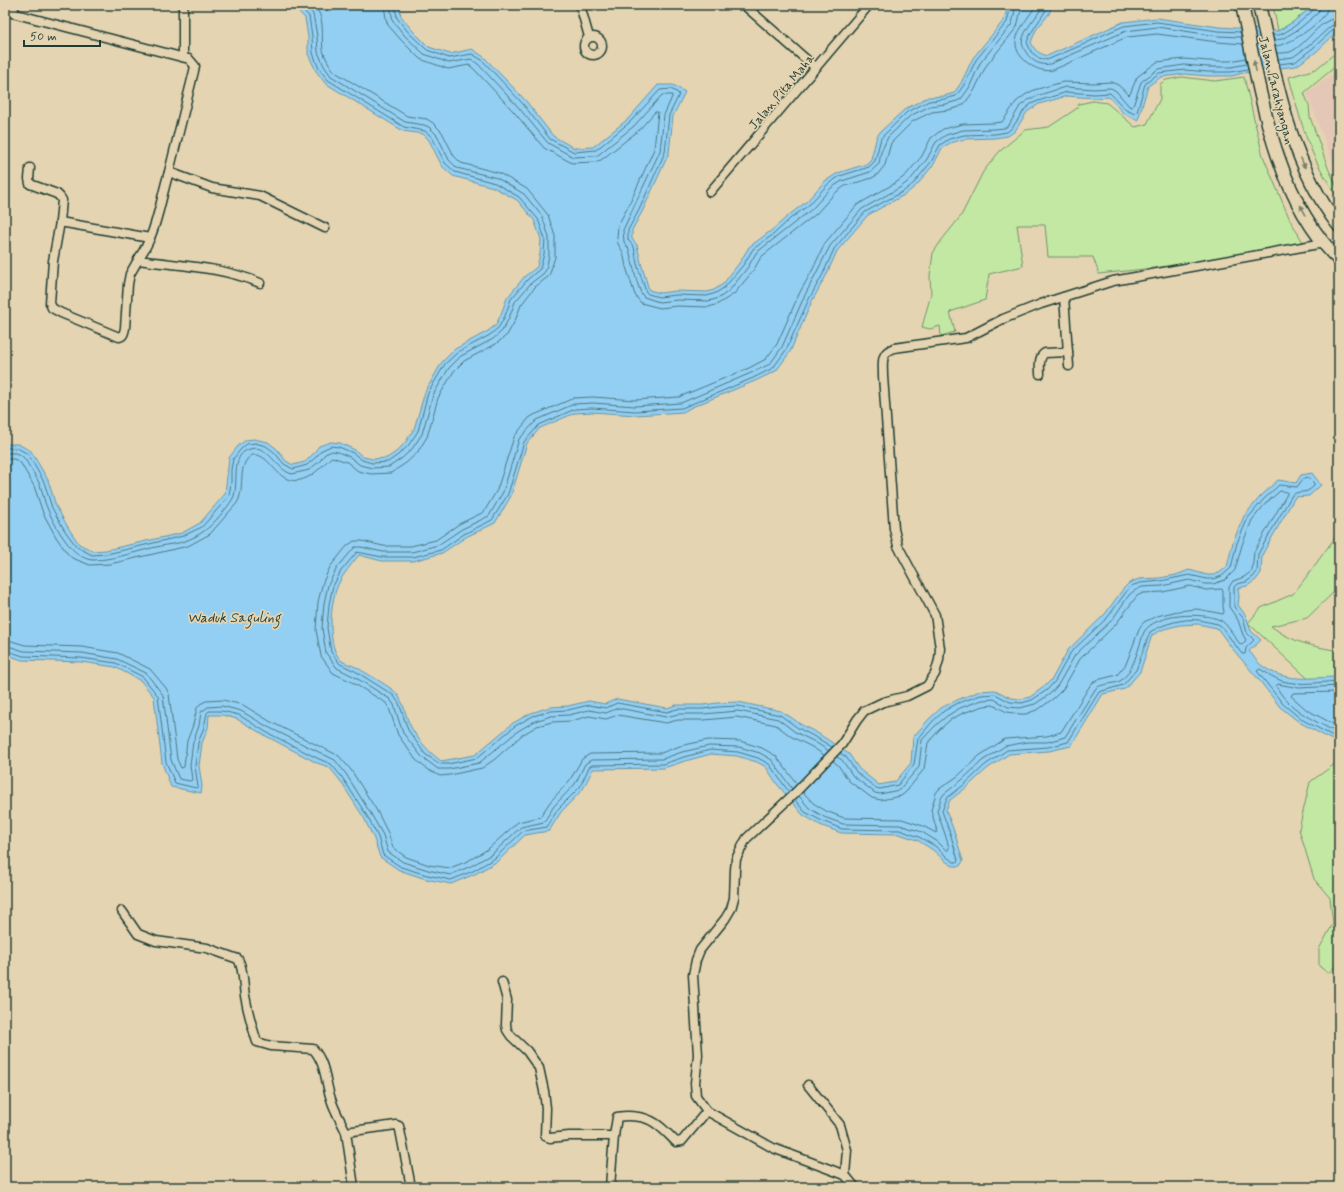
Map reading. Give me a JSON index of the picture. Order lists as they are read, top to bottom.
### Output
{
  "streets": {
    "main road": ["Jalan Parahyangan"],
    "street": ["Jalan Pita Maha"]
  },
  "water": ["Waduk Saguling"],
  "scale_bar": "50 m"
}
